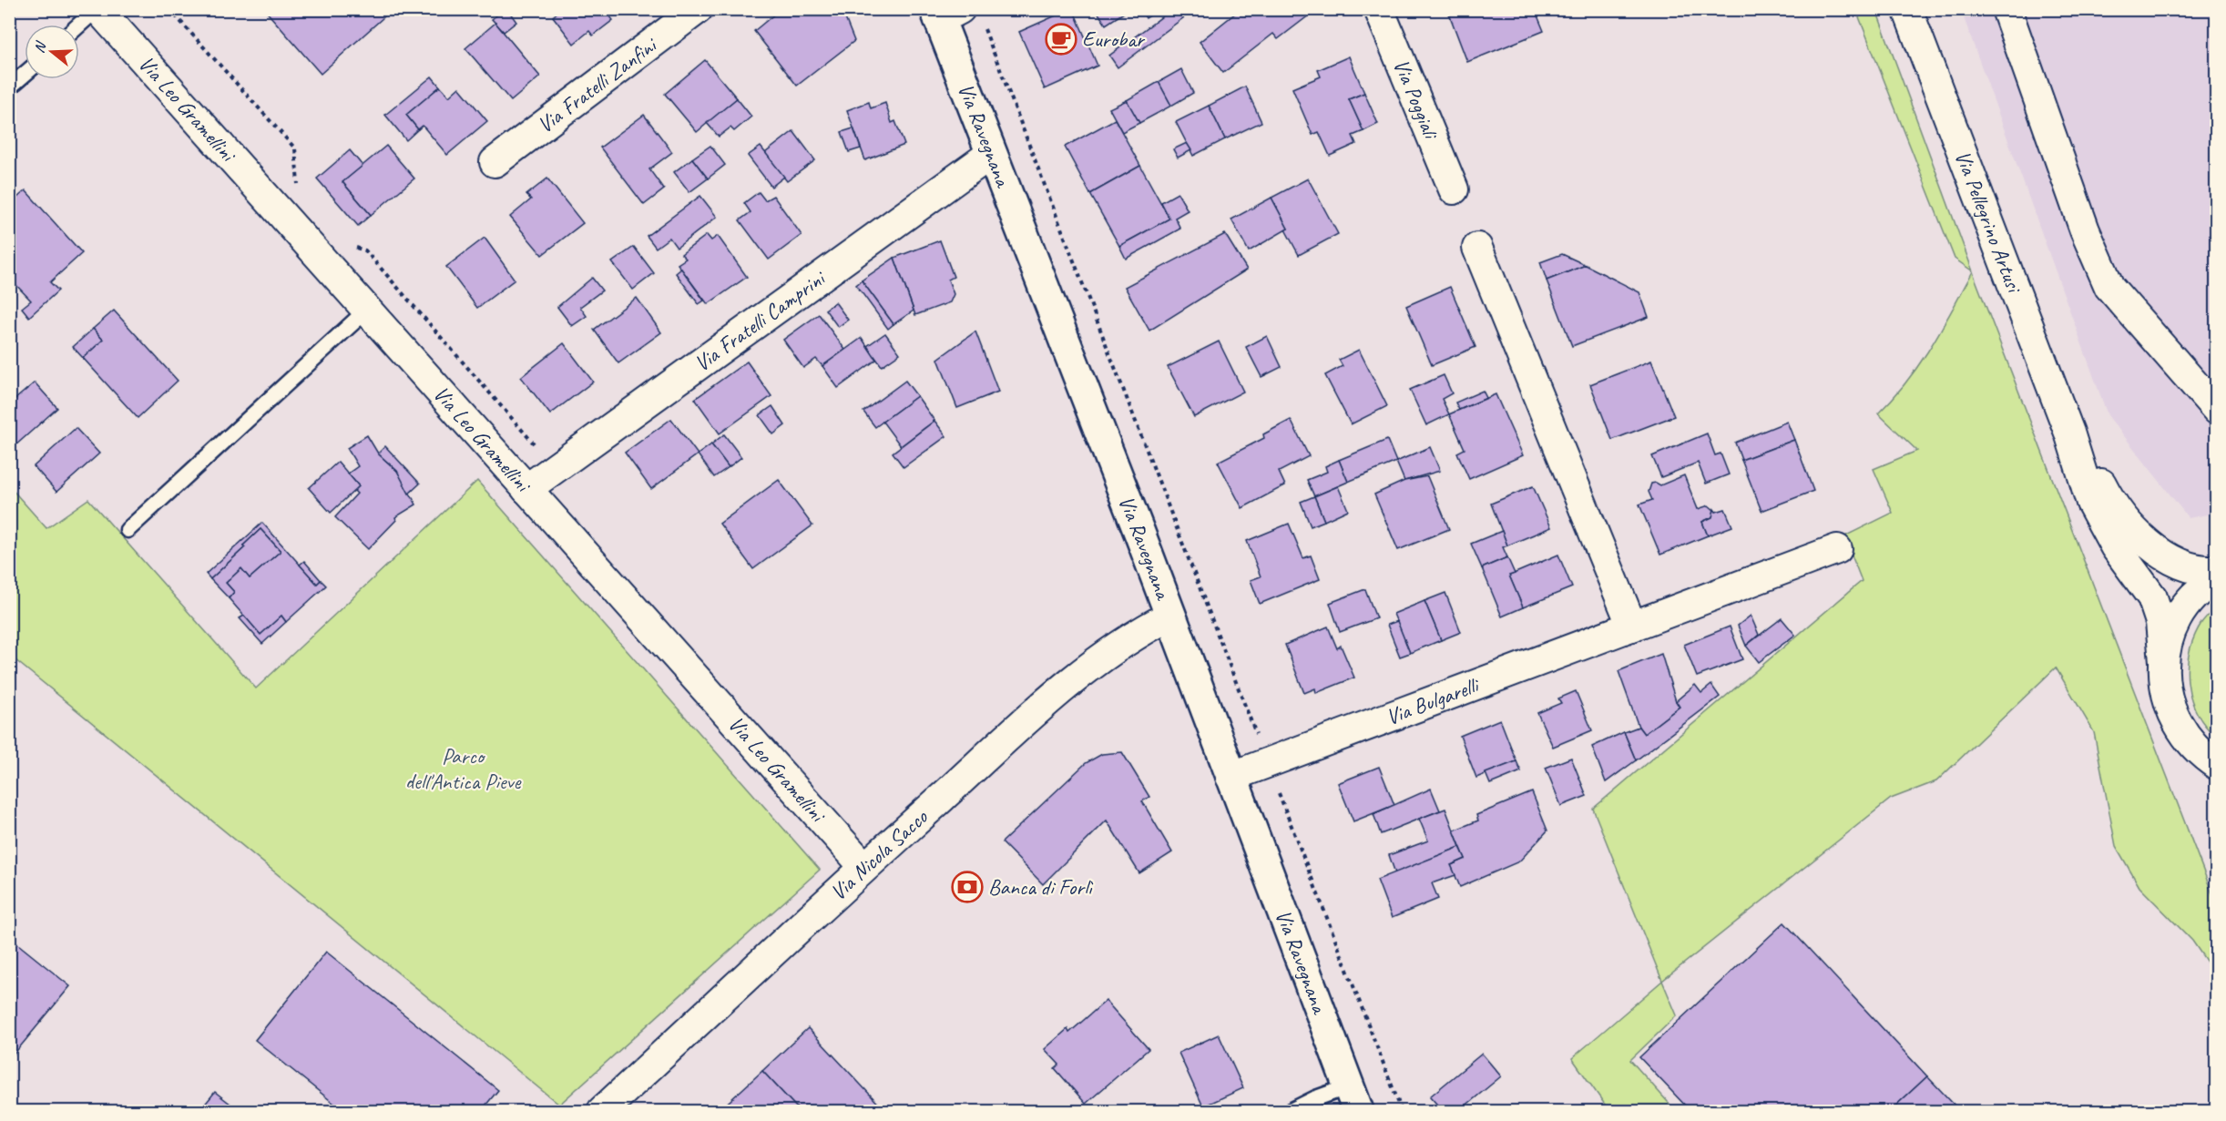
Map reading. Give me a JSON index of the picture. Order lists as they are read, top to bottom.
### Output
{
  "streets": {
    "main road": ["Via Ravegnana"],
    "street": [
      "Via Fratelli Zanfini",
      "Via Poggiali",
      "Via Leo Gramellini",
      "Via Pellegrino Artusi",
      "Via Fratelli Camprini",
      "Via Bulgarelli",
      "Via Nicola Sacco"
    ]
  },
  "crossings": [
    ["Via Leo Gramellini", "Via Fratelli Camprini"],
    ["Via Leo Gramellini", "Via Nicola Sacco"],
    ["Via Ravegnana", "Via Fratelli Camprini"],
    ["Via Ravegnana", "Via Bulgarelli"],
    ["Via Ravegnana", "Via Nicola Sacco"]
  ],
  "parks": ["Parco dell'Antica Pieve"],
  "places": {
    "cafe": ["Eurobar"],
    "bank": ["Banca di Forlì"]
  },
  "north": "left"
}
